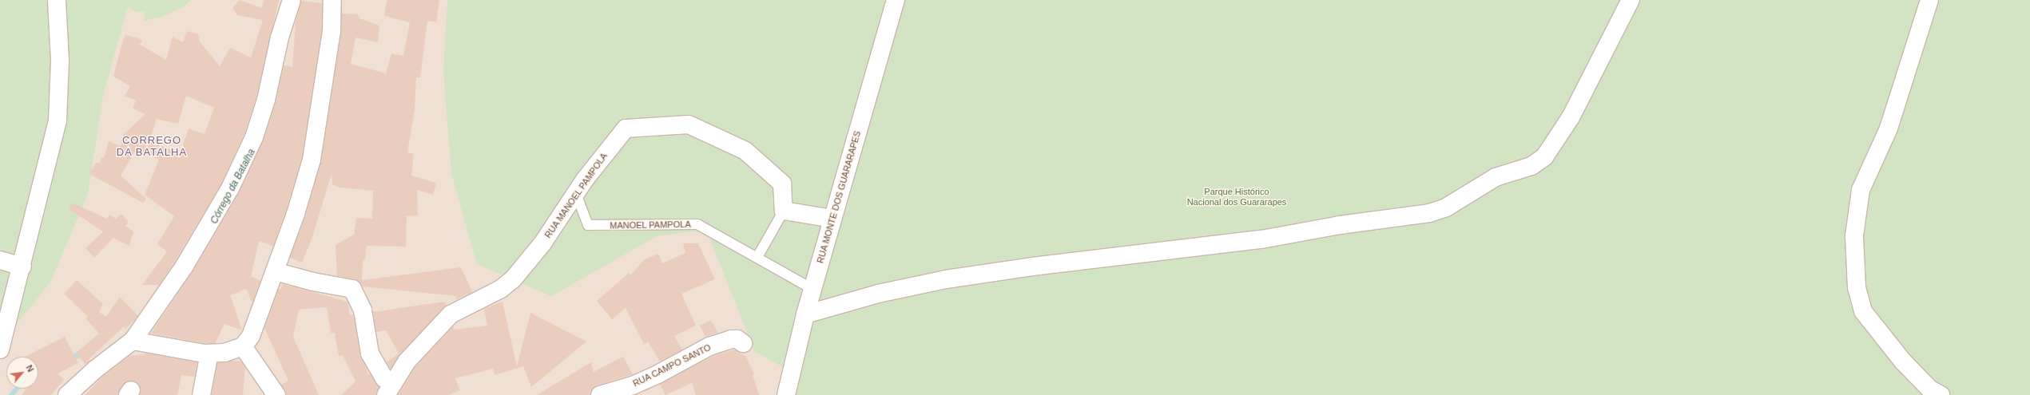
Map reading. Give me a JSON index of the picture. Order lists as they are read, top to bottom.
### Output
{
  "streets": {
    "street": ["RUA MANOEL PAMPOLA", "RUA MONTE DOS GUARARAPES", "RUA CAMPO SANTO"],
    "lane": ["MANOEL PAMPOLA"]
  },
  "crossings": [
    ["RUA MANOEL PAMPOLA", "MANOEL PAMPOLA"],
    ["RUA MONTE DOS GUARARAPES", "MANOEL PAMPOLA"]
  ],
  "districts": ["CORREGO DA BATALHA"],
  "water": ["Córrego da Batalha"],
  "parks": ["Parque Histórico Nacional dos Guararapes"],
  "north": "top right"
}
